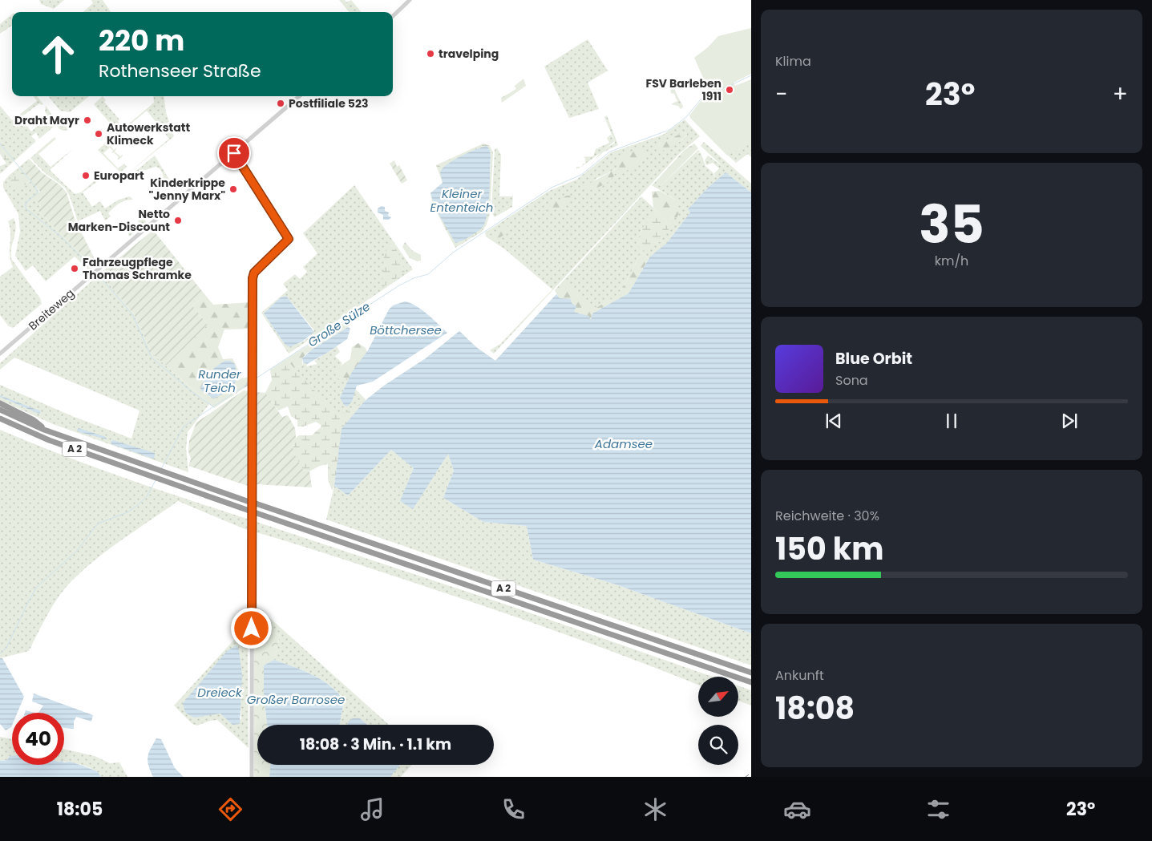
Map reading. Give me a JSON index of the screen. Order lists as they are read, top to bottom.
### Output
{
  "streets": {
    "highway": ["A 2"],
    "street": ["Breiteweg"]
  },
  "water": [
    "Kleiner Ententeich",
    "Große Sülze",
    "Böttchersee",
    "Runder Teich",
    "Adamsee",
    "Dreieck",
    "Großer Barrosee"
  ],
  "places": [
    "travelping",
    "FSV Barleben 1911",
    "Postfiliale 523",
    "Draht Mayr",
    "Autowerkstatt Klimeck",
    "Europart",
    "Kinderkrippe \"Jenny Marx\"",
    "Netto Marken-Discount",
    "Fahrzeugpflege Thomas Schramke"
  ],
  "north": "top right",
  "page": {
    "tile": [
      "Klima",
      ["35", "km/h"],
      ["Reichweite · 30%", "150 km"],
      ["Ankunft", "18:08"]
    ],
    "turn": ["220 m", "Rothenseer Straße"],
    "heat": ["−", "23°", "+"],
    "song": ["Blue Orbit", "Sona"],
    "limit": "40",
    "trip": "18:08 · 3 Min. · 1.1 km",
    "tabs": ["18:05", "23°"]
  }
}
